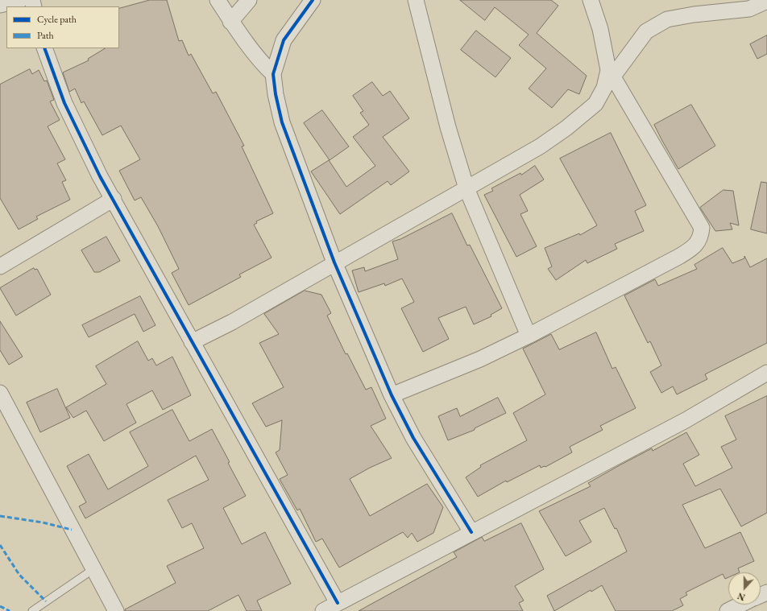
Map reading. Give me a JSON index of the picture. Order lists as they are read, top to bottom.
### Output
{
  "legend": ["Cycle path", "Path"],
  "north": "bottom"
}
